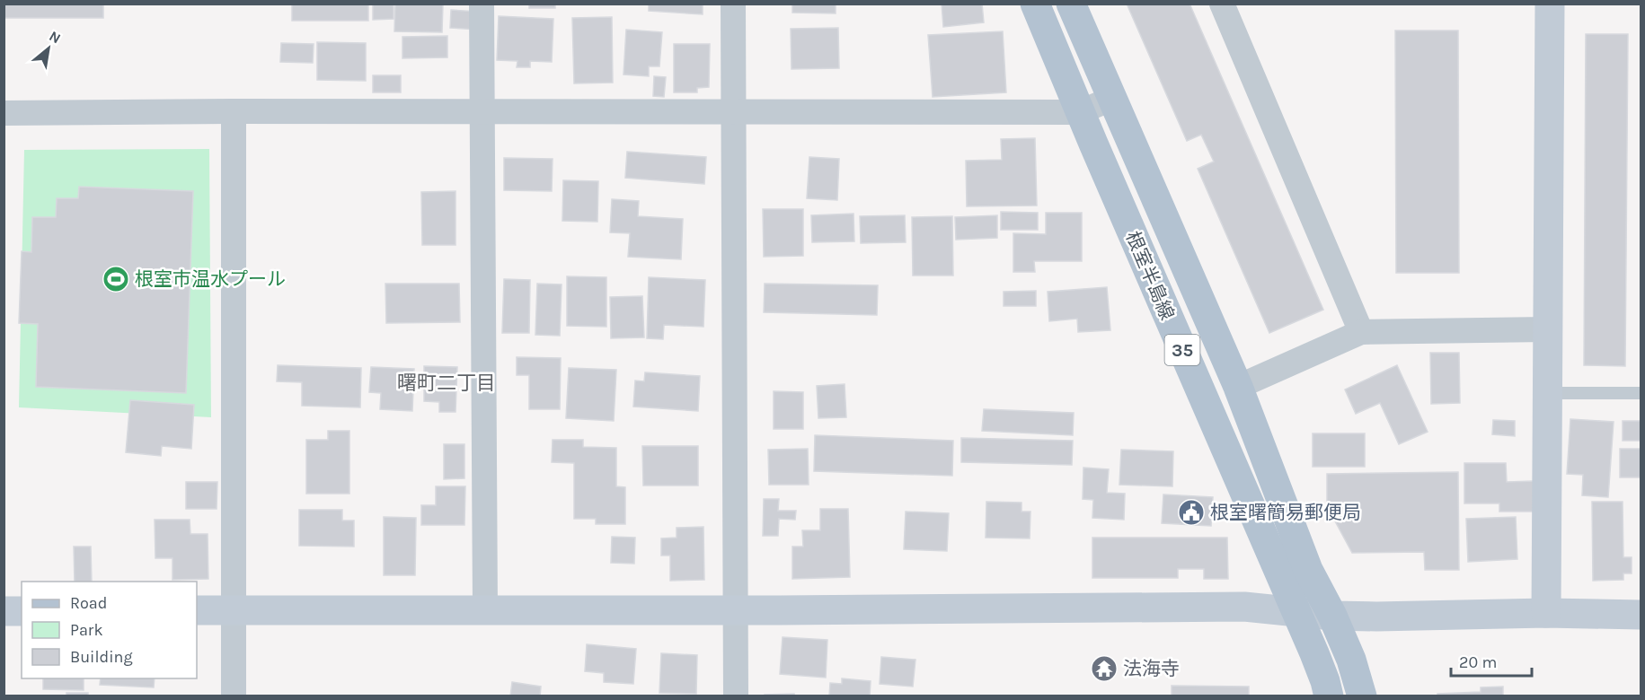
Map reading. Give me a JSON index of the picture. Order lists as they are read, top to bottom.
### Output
{
  "streets": {
    "main road": ["根室半島線", "35"]
  },
  "districts": ["曙町二丁目"],
  "places": {
    "sports": ["根室市温水プール"],
    "public building": ["根室曙簡易郵便局"],
    "temple": ["法海寺"]
  },
  "legend": ["Road", "Park", "Building"],
  "scale_bar": "20 m",
  "north": "top right"
}
